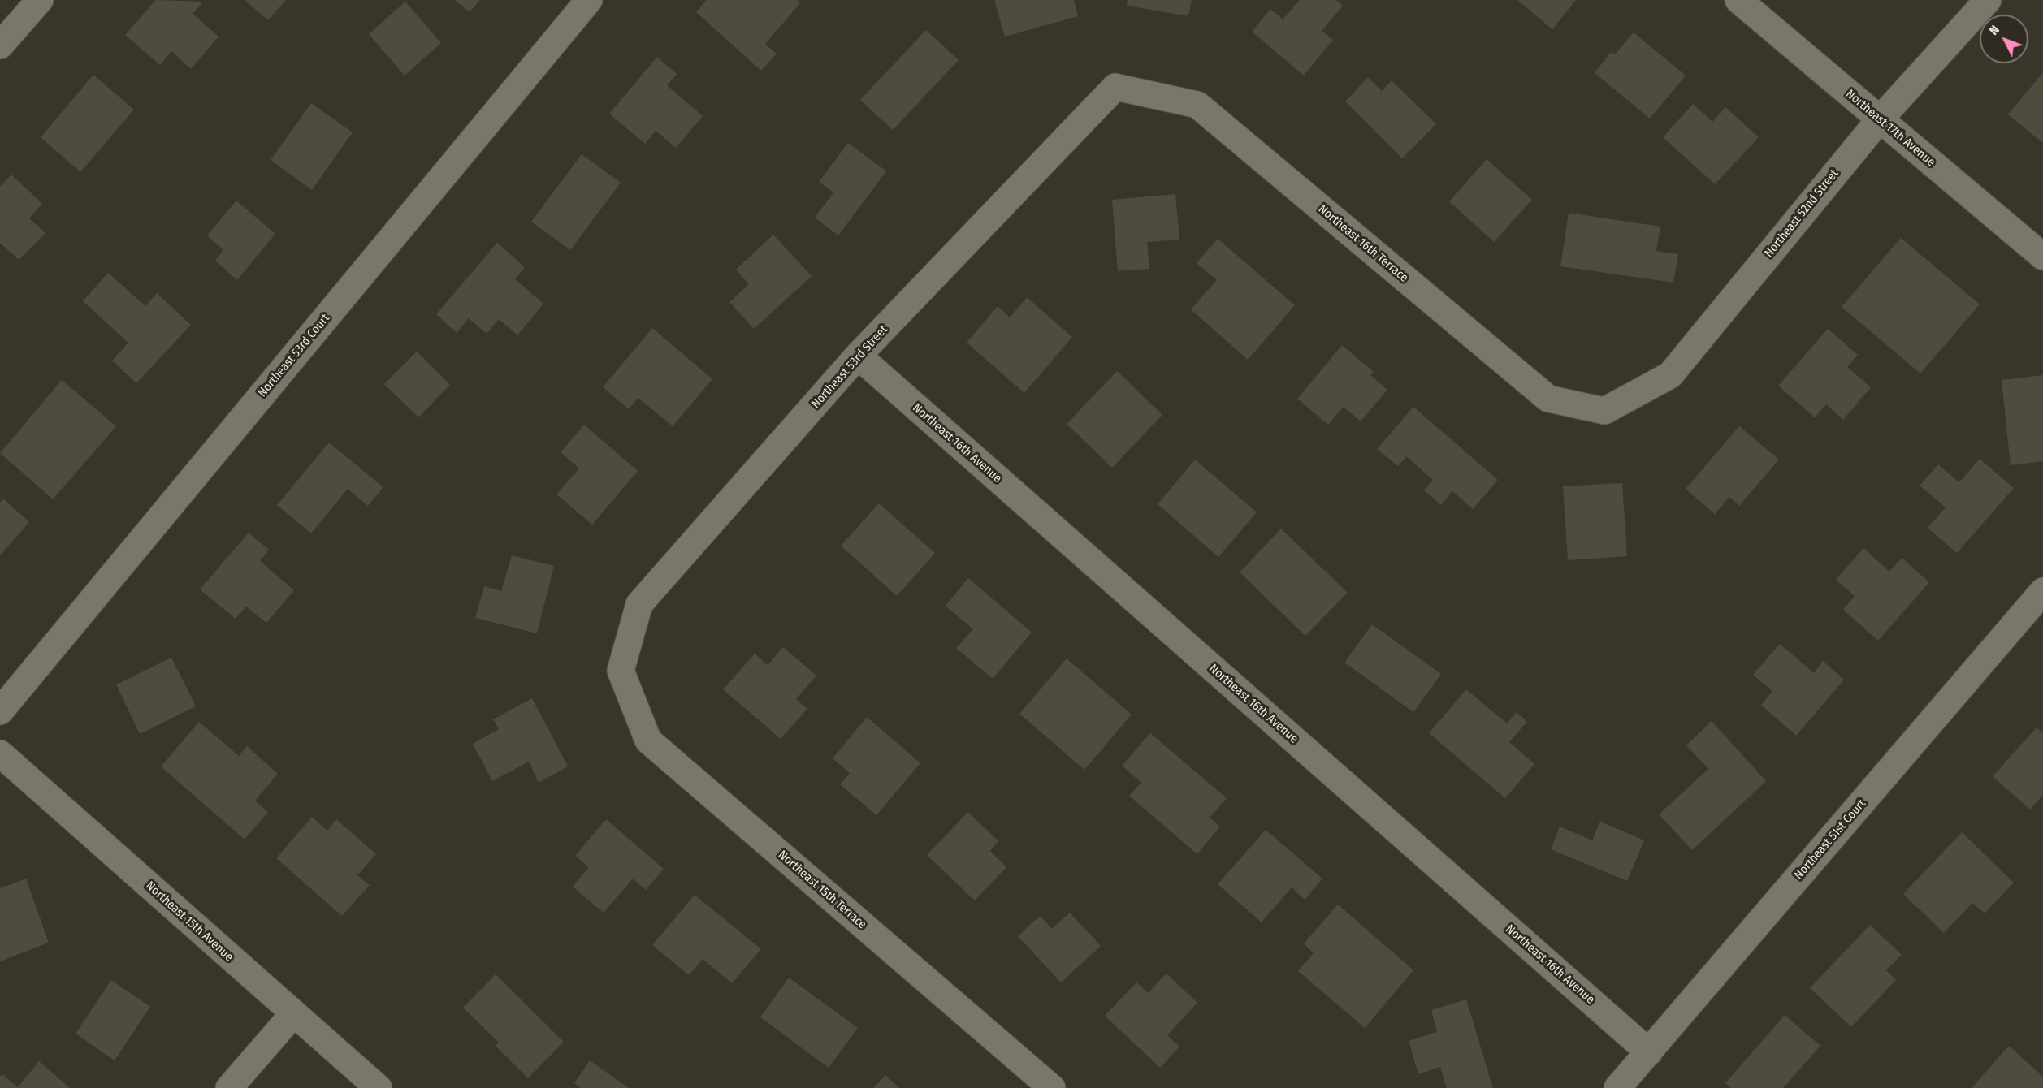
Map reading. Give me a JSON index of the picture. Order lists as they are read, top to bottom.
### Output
{
  "streets": {
    "street": [
      "Northeast 17th Avenue",
      "Northeast 52nd Street",
      "Northeast 16th Terrace",
      "Northeast 53rd Court",
      "Northeast 53rd Street",
      "Northeast 16th Avenue",
      "Northeast 51st Court",
      "Northeast 15th Terrace",
      "Northeast 15th Avenue"
    ]
  },
  "crossings": [
    ["Northeast 17th Avenue", "Northeast 52nd Street"],
    ["Northeast 52nd Street", "Northeast 16th Terrace"],
    ["Northeast 16th Terrace", "Northeast 53rd Street"],
    ["Northeast 53rd Street", "Northeast 16th Avenue"],
    ["Northeast 53rd Street", "Northeast 15th Terrace"],
    ["Northeast 16th Avenue", "Northeast 51st Court"]
  ],
  "north": "top left"
}
